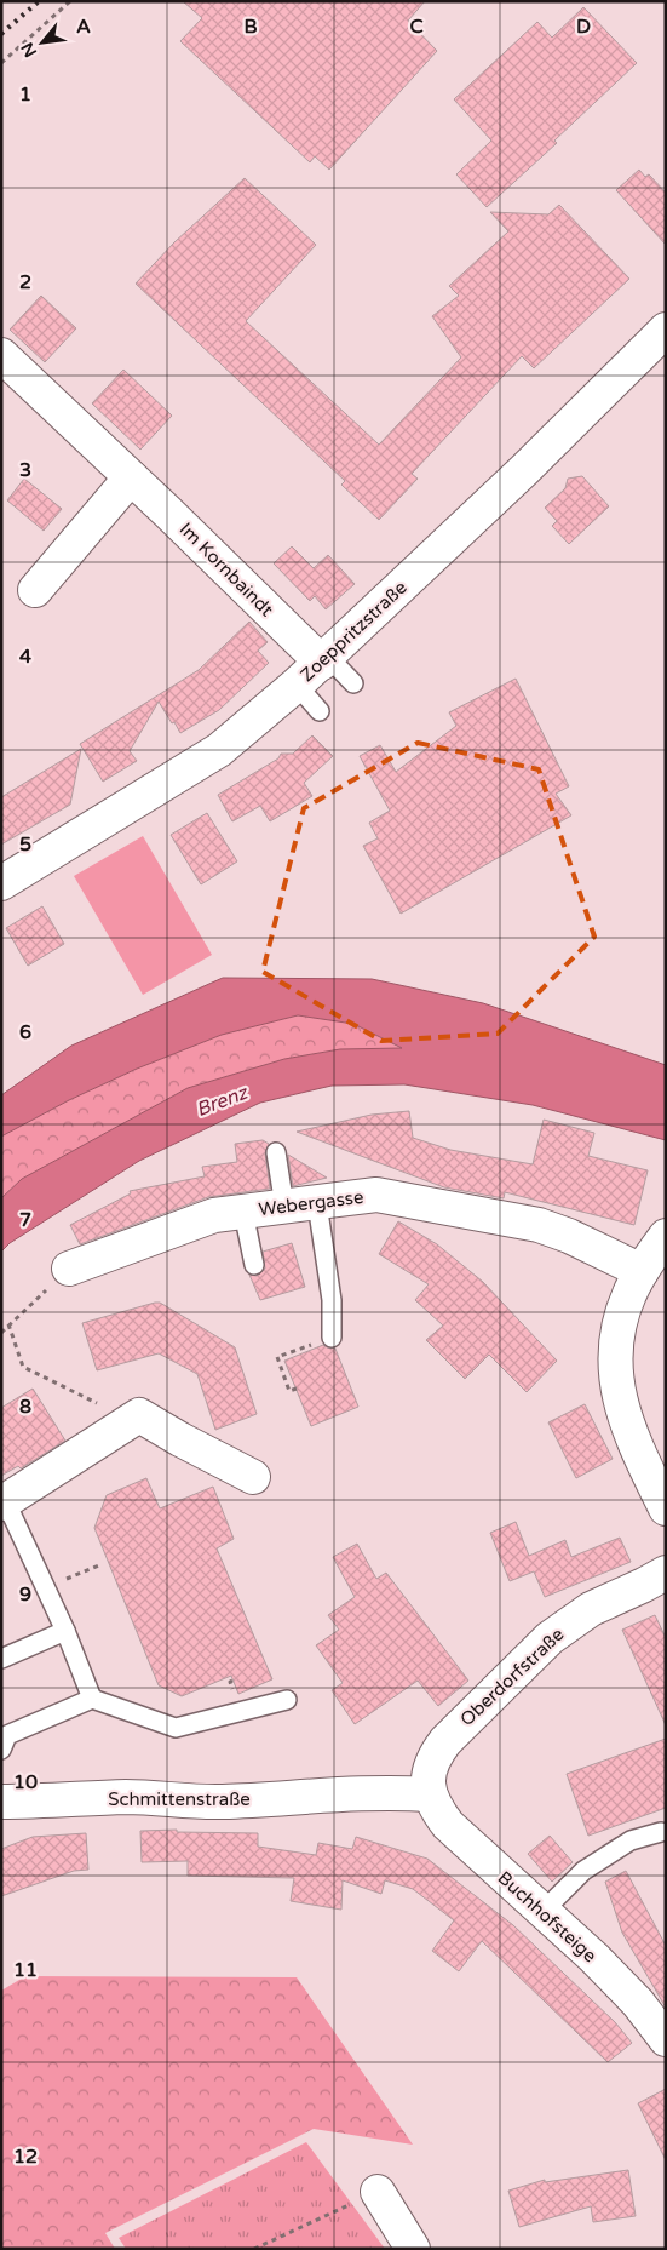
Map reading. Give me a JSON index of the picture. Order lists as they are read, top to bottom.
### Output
{
  "streets": {
    "street": [
      "Im Kornbaindt",
      "Zoeppritzstraße",
      "Webergasse",
      "Oberdorfstraße",
      "Schmittenstraße",
      "Buchhofsteige"
    ]
  },
  "crossings": [
    ["Im Kornbaindt", "Zoeppritzstraße"],
    ["Oberdorfstraße", "Schmittenstraße"],
    ["Oberdorfstraße", "Buchhofsteige"],
    ["Schmittenstraße", "Buchhofsteige"]
  ],
  "water": ["Brenz"],
  "north": "bottom left",
  "grid": {
    "columns": [
      "A",
      "B",
      "C",
      "D"
    ],
    "rows": [
      "1",
      "2",
      "3",
      "4",
      "5",
      "6",
      "7",
      "8",
      "9",
      "10",
      "11",
      "12"
    ]
  }
}
